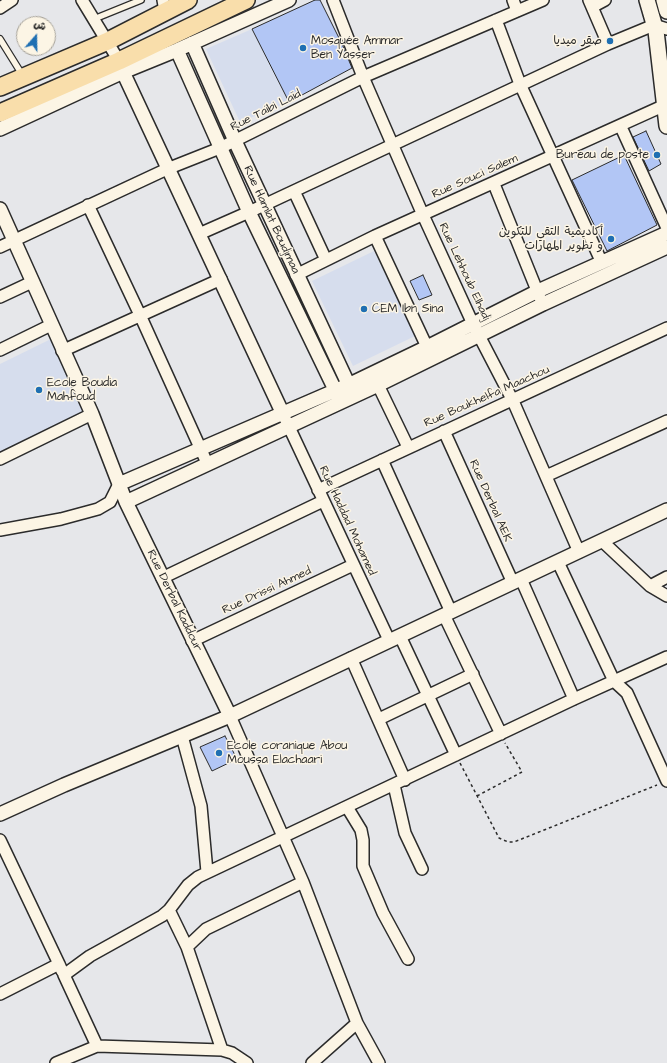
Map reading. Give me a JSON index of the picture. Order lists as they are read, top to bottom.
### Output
{
  "streets": {
    "street": [
      "Rue Taïbi Laïd",
      "Rue Souci Salem",
      "Rue Hamlat Boudjmaa",
      "Rue Lehhoub Elhadj",
      "Rue Boukhelfa Maachou",
      "Rue Derbal AEK",
      "Rue Haddad Mohamed",
      "Rue Drissi Ahmed",
      "Rue Derbal Kaddour"
    ]
  },
  "crossings": [
    ["Rue Taïbi Laïd", "Rue Hamlat Boudjmaa"],
    ["Rue Taïbi Laïd", "Rue Lehhoub Elhadj"],
    ["Rue Taïbi Laïd", "Rue Derbal Kaddour"],
    ["Rue Souci Salem", "Rue Hamlat Boudjmaa"],
    ["Rue Souci Salem", "Rue Lehhoub Elhadj"],
    ["Rue Lehhoub Elhadj", "Rue Boukhelfa Maachou"],
    ["Rue Boukhelfa Maachou", "Rue Derbal AEK"],
    ["Rue Boukhelfa Maachou", "Rue Haddad Mohamed"],
    ["Rue Haddad Mohamed", "Rue Drissi Ahmed"],
    ["Rue Drissi Ahmed", "Rue Derbal Kaddour"]
  ],
  "places": [
    "صقر ميديا",
    "Mosquée Ammar Ben Yasser",
    "Bureau de poste",
    "أكاديمية التقي للتكوين و تطوير المهارات",
    "CEM Ibn Sina",
    "Ecole Boudia Mahfoud",
    "Ecole coranique Abou Moussa Elachaari"
  ],
  "north": "top"
}
